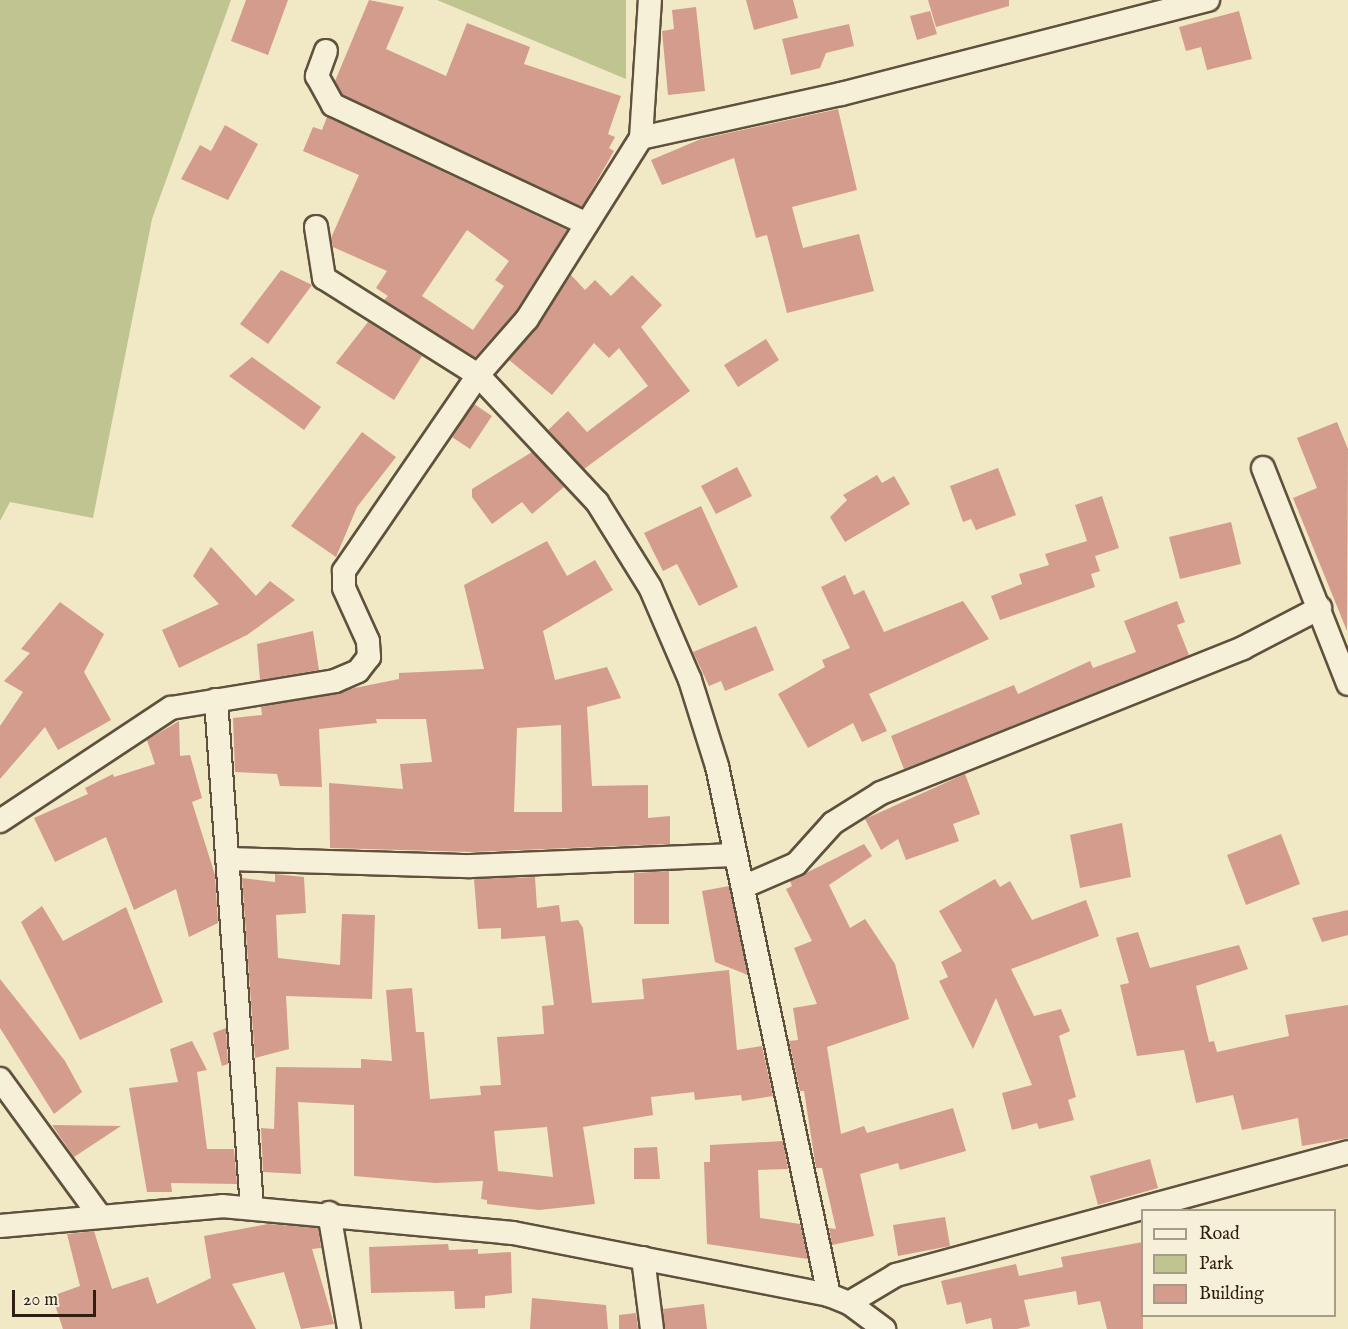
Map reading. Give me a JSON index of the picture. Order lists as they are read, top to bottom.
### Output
{
  "legend": ["Road", "Park", "Building"],
  "scale_bar": "20 m"
}
